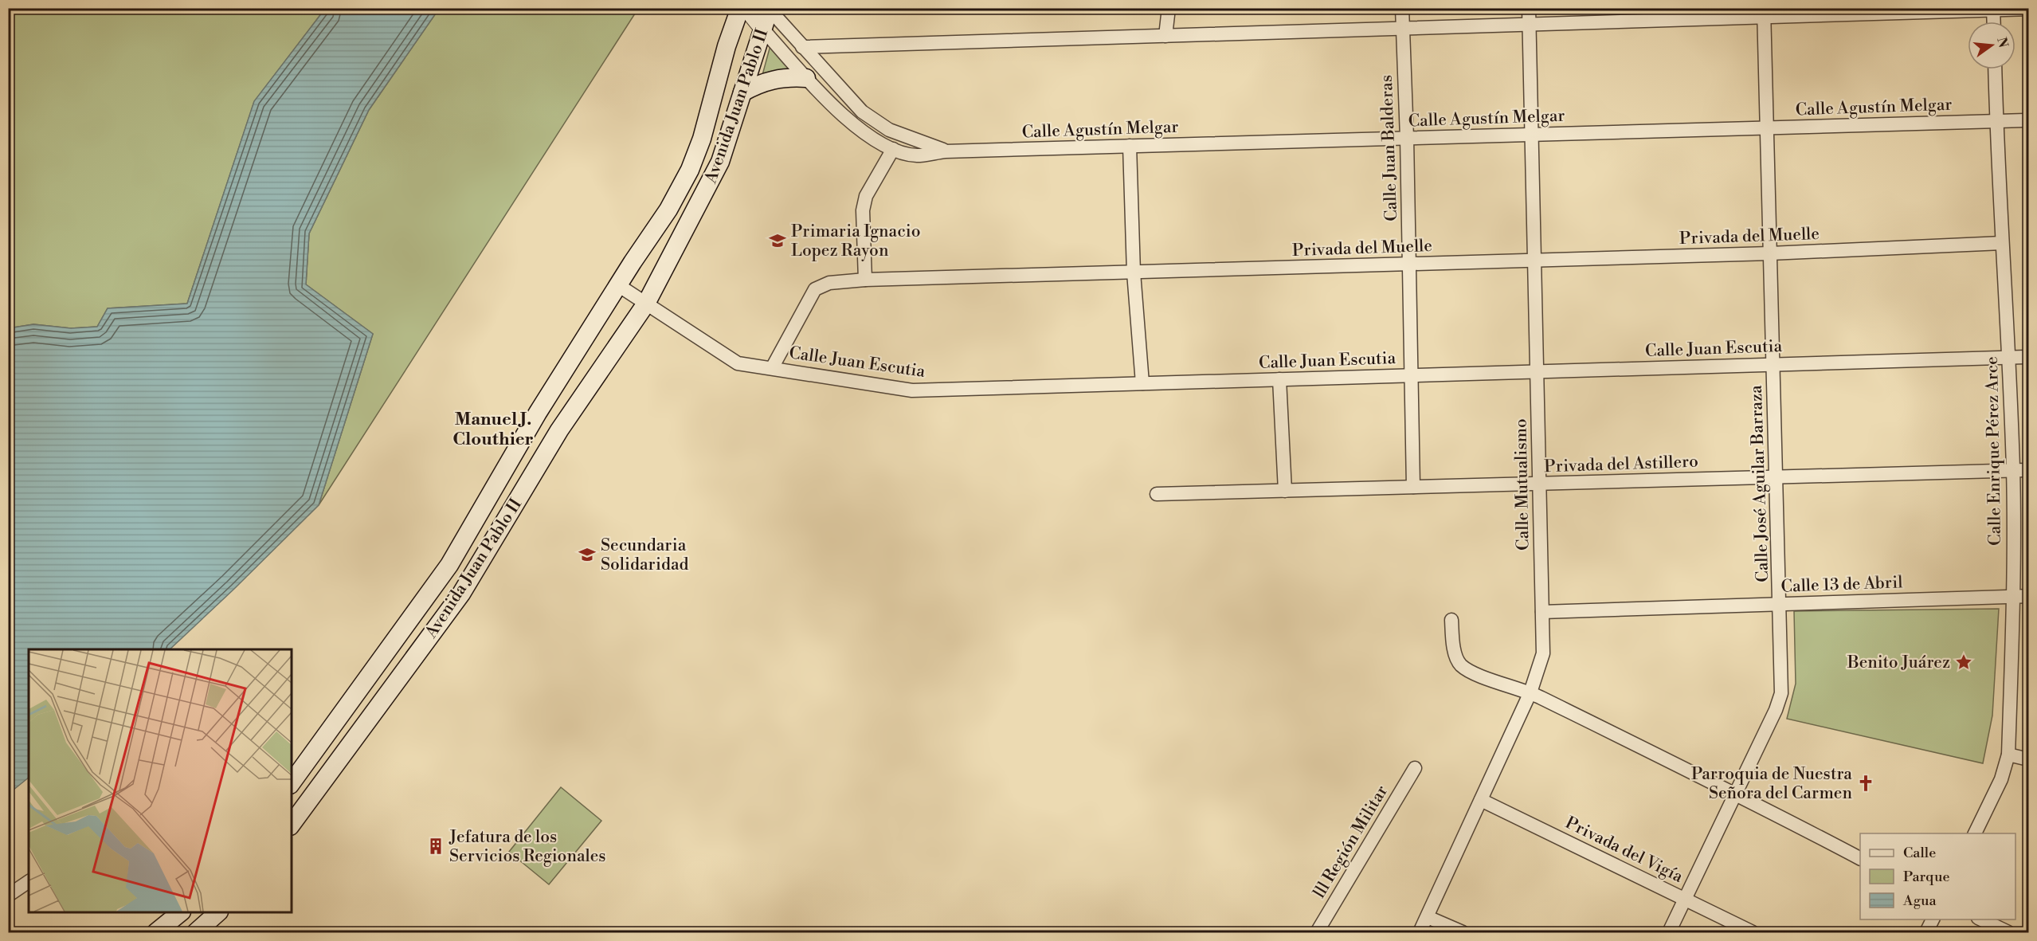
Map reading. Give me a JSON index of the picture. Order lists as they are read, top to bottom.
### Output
{
  "streets": {
    "main road": ["Avenida Juan Pablo II"],
    "street": [
      "Calle Agustín Melgar",
      "Calle Juan Balderas",
      "Privada del Muelle",
      "Calle Juan Escutia",
      "Calle Enrique Pérez Arce",
      "Privada del Astillero",
      "Calle José Aguilar Barraza",
      "Calle Mutualismo",
      "Calle 13 de Abril",
      "lll Región Militar",
      "Privada del Vigía"
    ]
  },
  "crossings": [
    ["Avenida Juan Pablo II", "Calle Agustín Melgar"],
    ["Avenida Juan Pablo II", "Calle Juan Escutia"],
    ["Calle Agustín Melgar", "Calle Juan Balderas"],
    ["Calle Agustín Melgar", "Calle Enrique Pérez Arce"],
    ["Calle Agustín Melgar", "Calle José Aguilar Barraza"],
    ["Calle Agustín Melgar", "Calle Mutualismo"],
    ["Calle Juan Balderas", "Privada del Muelle"],
    ["Calle Juan Balderas", "Calle Juan Escutia"],
    ["Calle Juan Balderas", "Privada del Astillero"],
    ["Privada del Muelle", "Calle Juan Escutia"],
    ["Privada del Muelle", "Calle Enrique Pérez Arce"],
    ["Privada del Muelle", "Calle José Aguilar Barraza"],
    ["Privada del Muelle", "Calle Mutualismo"],
    ["Calle Juan Escutia", "Calle Enrique Pérez Arce"],
    ["Calle Juan Escutia", "Calle José Aguilar Barraza"],
    ["Calle Juan Escutia", "Calle Mutualismo"],
    ["Calle Enrique Pérez Arce", "Privada del Astillero"],
    ["Calle Enrique Pérez Arce", "Calle 13 de Abril"],
    ["Privada del Astillero", "Calle José Aguilar Barraza"],
    ["Privada del Astillero", "Calle Mutualismo"],
    ["Calle José Aguilar Barraza", "Calle 13 de Abril"],
    ["Calle José Aguilar Barraza", "Privada del Vigía"],
    ["Calle Mutualismo", "Calle 13 de Abril"],
    ["Calle Mutualismo", "Privada del Vigía"]
  ],
  "districts": ["Manuel J. Clouthier"],
  "places": {
    "school or university": ["Primaria Ignacio Lopez Rayon", "Secundaria Solidaridad"],
    "place": ["Benito Juárez"],
    "church": ["Parroquia de Nuestra Señora del Carmen"],
    "building": ["Jefatura de los Servicios Regionales"]
  },
  "legend": ["Calle", "Parque", "Agua"],
  "north": "right"
}
